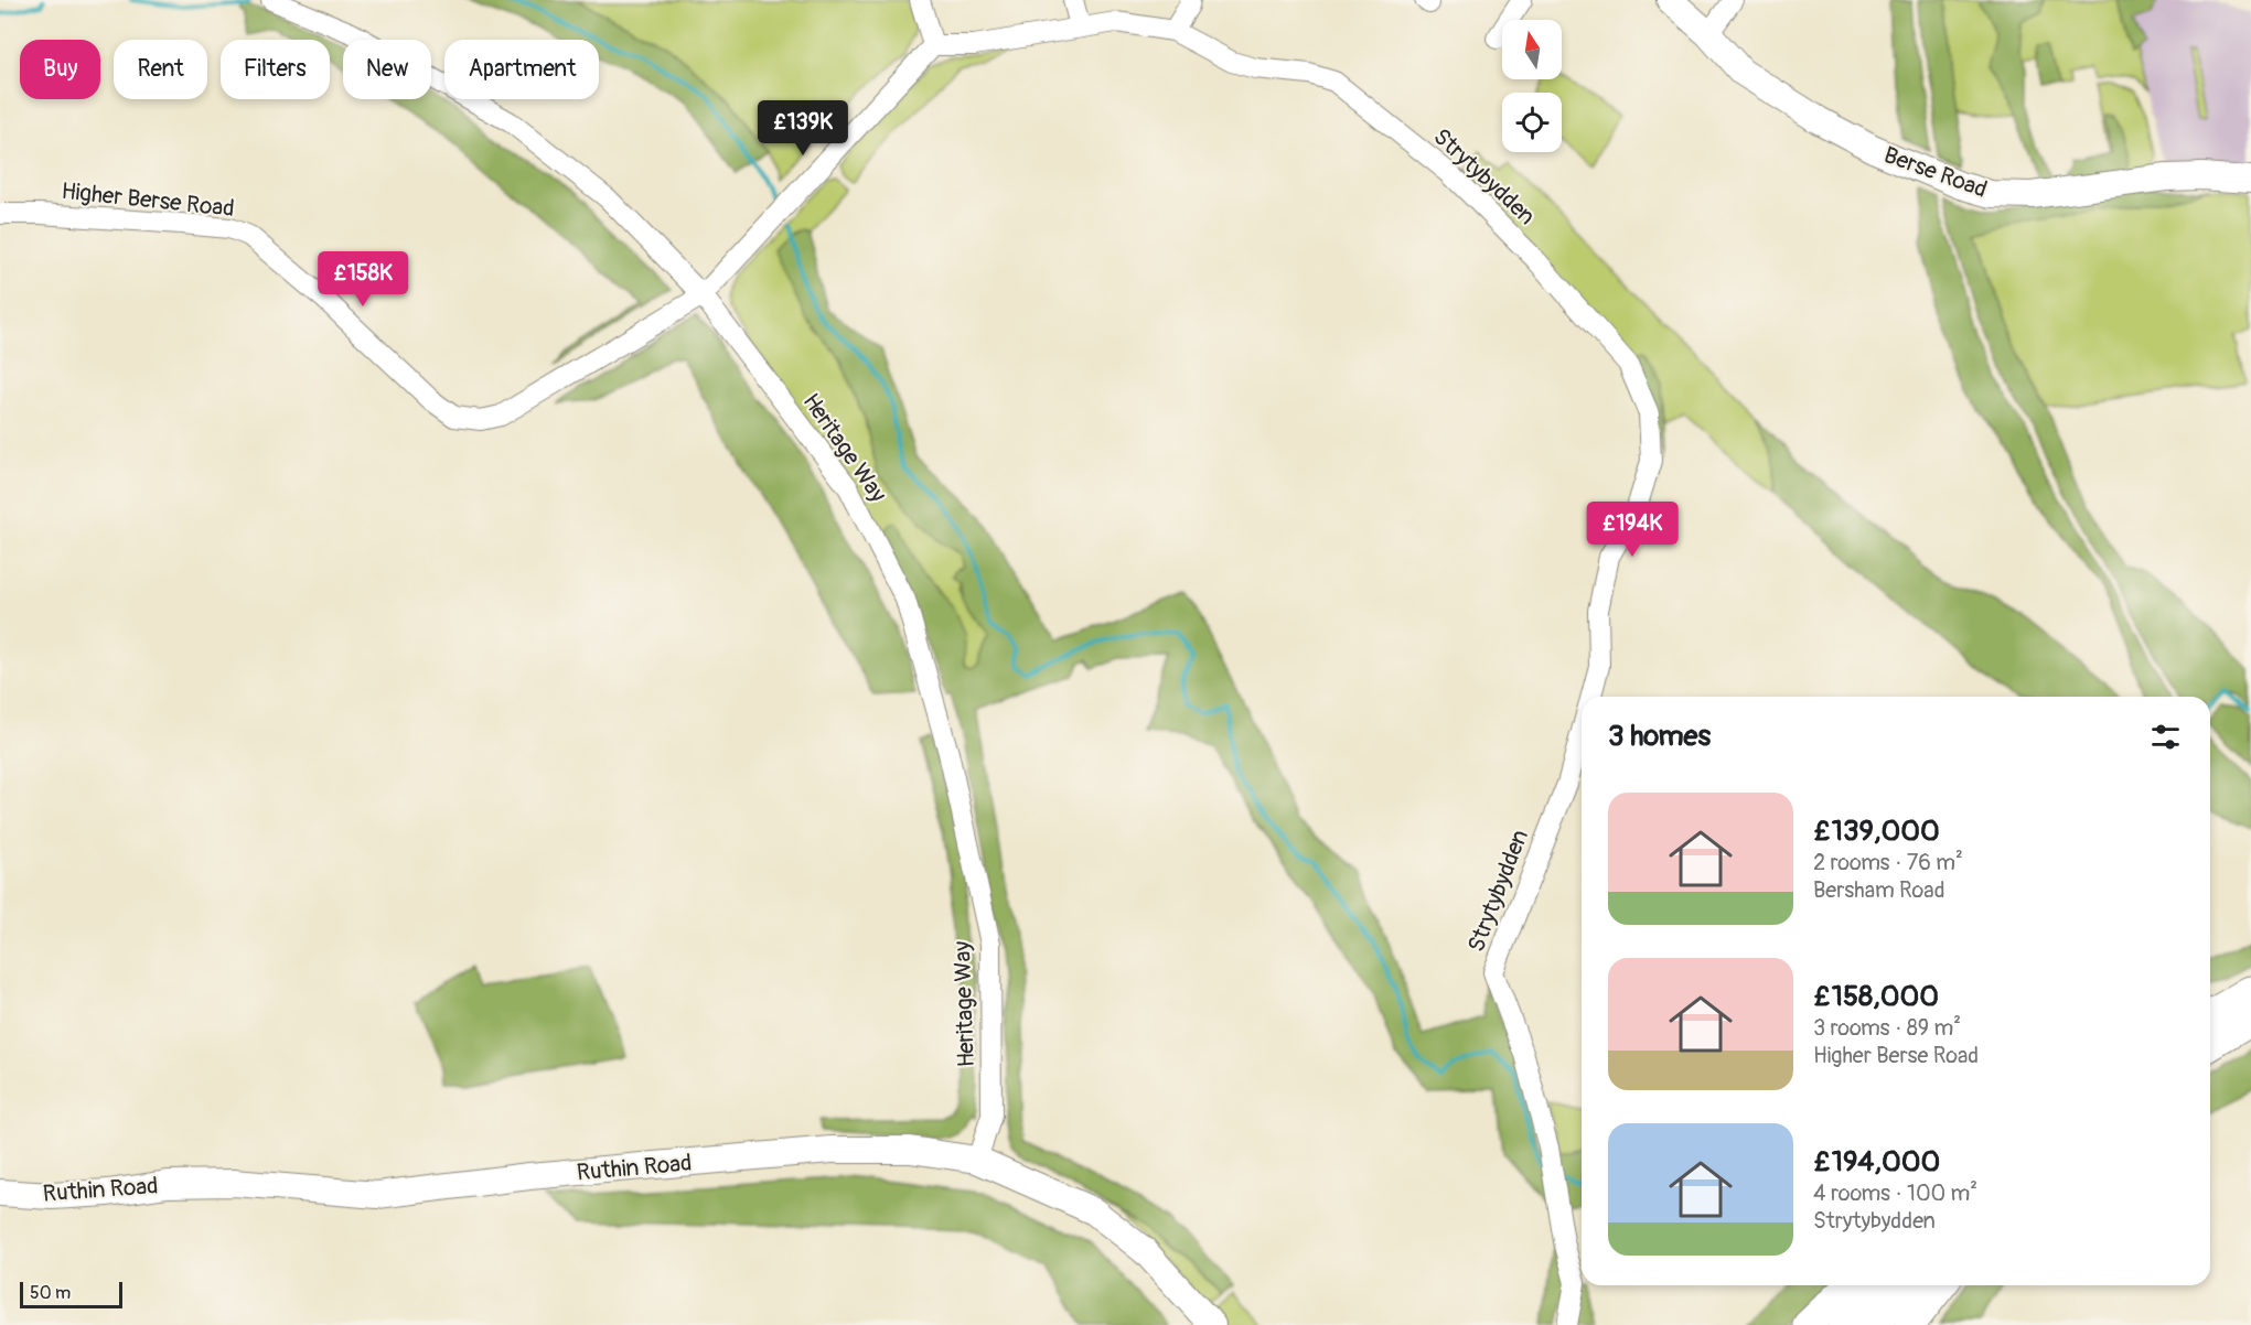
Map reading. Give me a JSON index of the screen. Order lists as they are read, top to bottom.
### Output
{
  "streets": {
    "main road": ["Berse Road", "Ruthin Road"],
    "street": ["Strytybydden", "Higher Berse Road", "Heritage Way"]
  },
  "crossings": [
    ["Strytybydden", "Higher Berse Road"],
    ["Higher Berse Road", "Heritage Way"],
    ["Heritage Way", "Ruthin Road"]
  ],
  "scale_bar": "50 m",
  "north": "top",
  "page": {
    "chip": [
      "Buy",
      "Rent",
      "Filters",
      "New",
      "Apartment"
    ],
    "price": ["£139K", "£158K", "£194K"],
    "heading": "3 homes",
    "list": [
      {
        "name": "£139,000",
        "note": "2 rooms · 76 m² · Bersham Road"
      },
      {
        "name": "£158,000",
        "note": "3 rooms · 89 m² · Higher Berse Road"
      },
      {
        "name": "£194,000",
        "note": "4 rooms · 100 m² · Strytybydden"
      }
    ],
    "scale": "50 m"
  }
}
